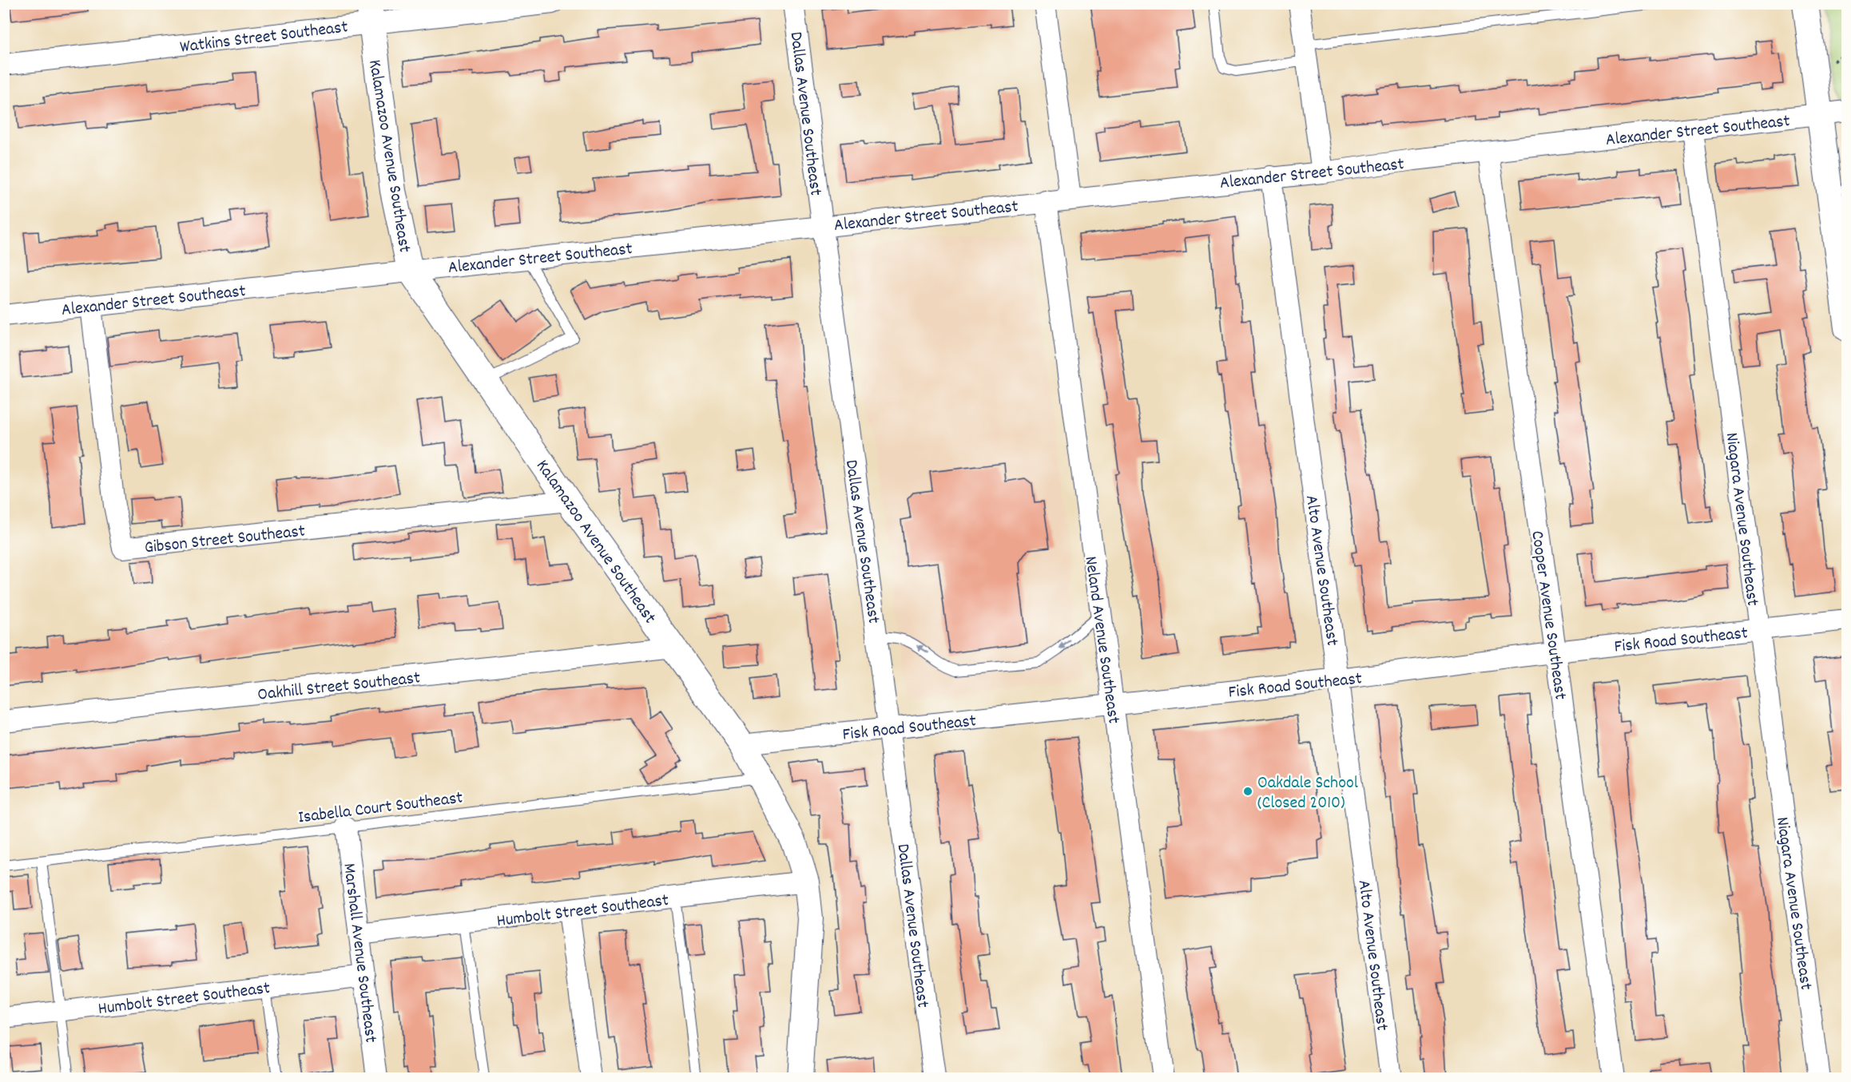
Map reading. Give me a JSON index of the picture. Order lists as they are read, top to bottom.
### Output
{
  "streets": {
    "street": [
      "Watkins Street Southeast",
      "Dallas Avenue Southeast",
      "Alexander Street Southeast",
      "Kalamazoo Avenue Southeast",
      "Niagara Avenue Southeast",
      "Gibson Street Southeast",
      "Alto Avenue Southeast",
      "Cooper Avenue Southeast",
      "Fisk Road Southeast",
      "Neland Avenue Southeast",
      "Oakhill Street Southeast",
      "Humbolt Street Southeast",
      "Marshall Avenue Southeast"
    ],
    "lane": ["Isabella Court Southeast"]
  },
  "crossings": [
    ["Watkins Street Southeast", "Kalamazoo Avenue Southeast"],
    ["Dallas Avenue Southeast", "Alexander Street Southeast"],
    ["Dallas Avenue Southeast", "Fisk Road Southeast"],
    ["Alexander Street Southeast", "Kalamazoo Avenue Southeast"],
    ["Alexander Street Southeast", "Niagara Avenue Southeast"],
    ["Alexander Street Southeast", "Gibson Street Southeast"],
    ["Alexander Street Southeast", "Alto Avenue Southeast"],
    ["Alexander Street Southeast", "Cooper Avenue Southeast"],
    ["Alexander Street Southeast", "Neland Avenue Southeast"],
    ["Kalamazoo Avenue Southeast", "Gibson Street Southeast"],
    ["Kalamazoo Avenue Southeast", "Fisk Road Southeast"],
    ["Kalamazoo Avenue Southeast", "Oakhill Street Southeast"],
    ["Kalamazoo Avenue Southeast", "Isabella Court Southeast"],
    ["Kalamazoo Avenue Southeast", "Humbolt Street Southeast"],
    ["Niagara Avenue Southeast", "Fisk Road Southeast"],
    ["Alto Avenue Southeast", "Fisk Road Southeast"],
    ["Cooper Avenue Southeast", "Fisk Road Southeast"],
    ["Fisk Road Southeast", "Neland Avenue Southeast"],
    ["Isabella Court Southeast", "Marshall Avenue Southeast"],
    ["Humbolt Street Southeast", "Marshall Avenue Southeast"]
  ],
  "places": ["Oakdale School (Closed 2010)"]
}
